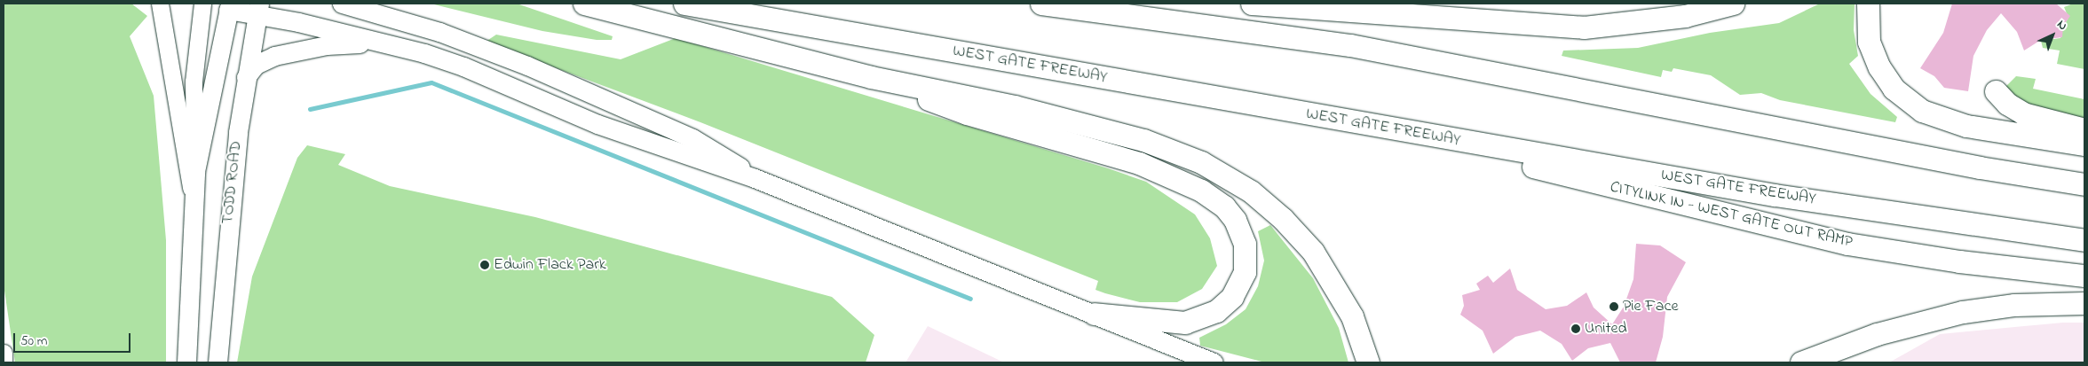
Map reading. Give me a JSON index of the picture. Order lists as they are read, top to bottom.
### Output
{
  "streets": {
    "highway": ["WEST GATE FREEWAY", "CITYLINK IN - WEST GATE OUT RAMP"],
    "main road": ["TODD ROAD"]
  },
  "crossings": [
    ["WEST GATE FREEWAY", "CITYLINK IN - WEST GATE OUT RAMP"]
  ],
  "places": ["Edwin Flack Park", "Pie Face", "United"],
  "scale_bar": "50 m",
  "north": "top right"
}
